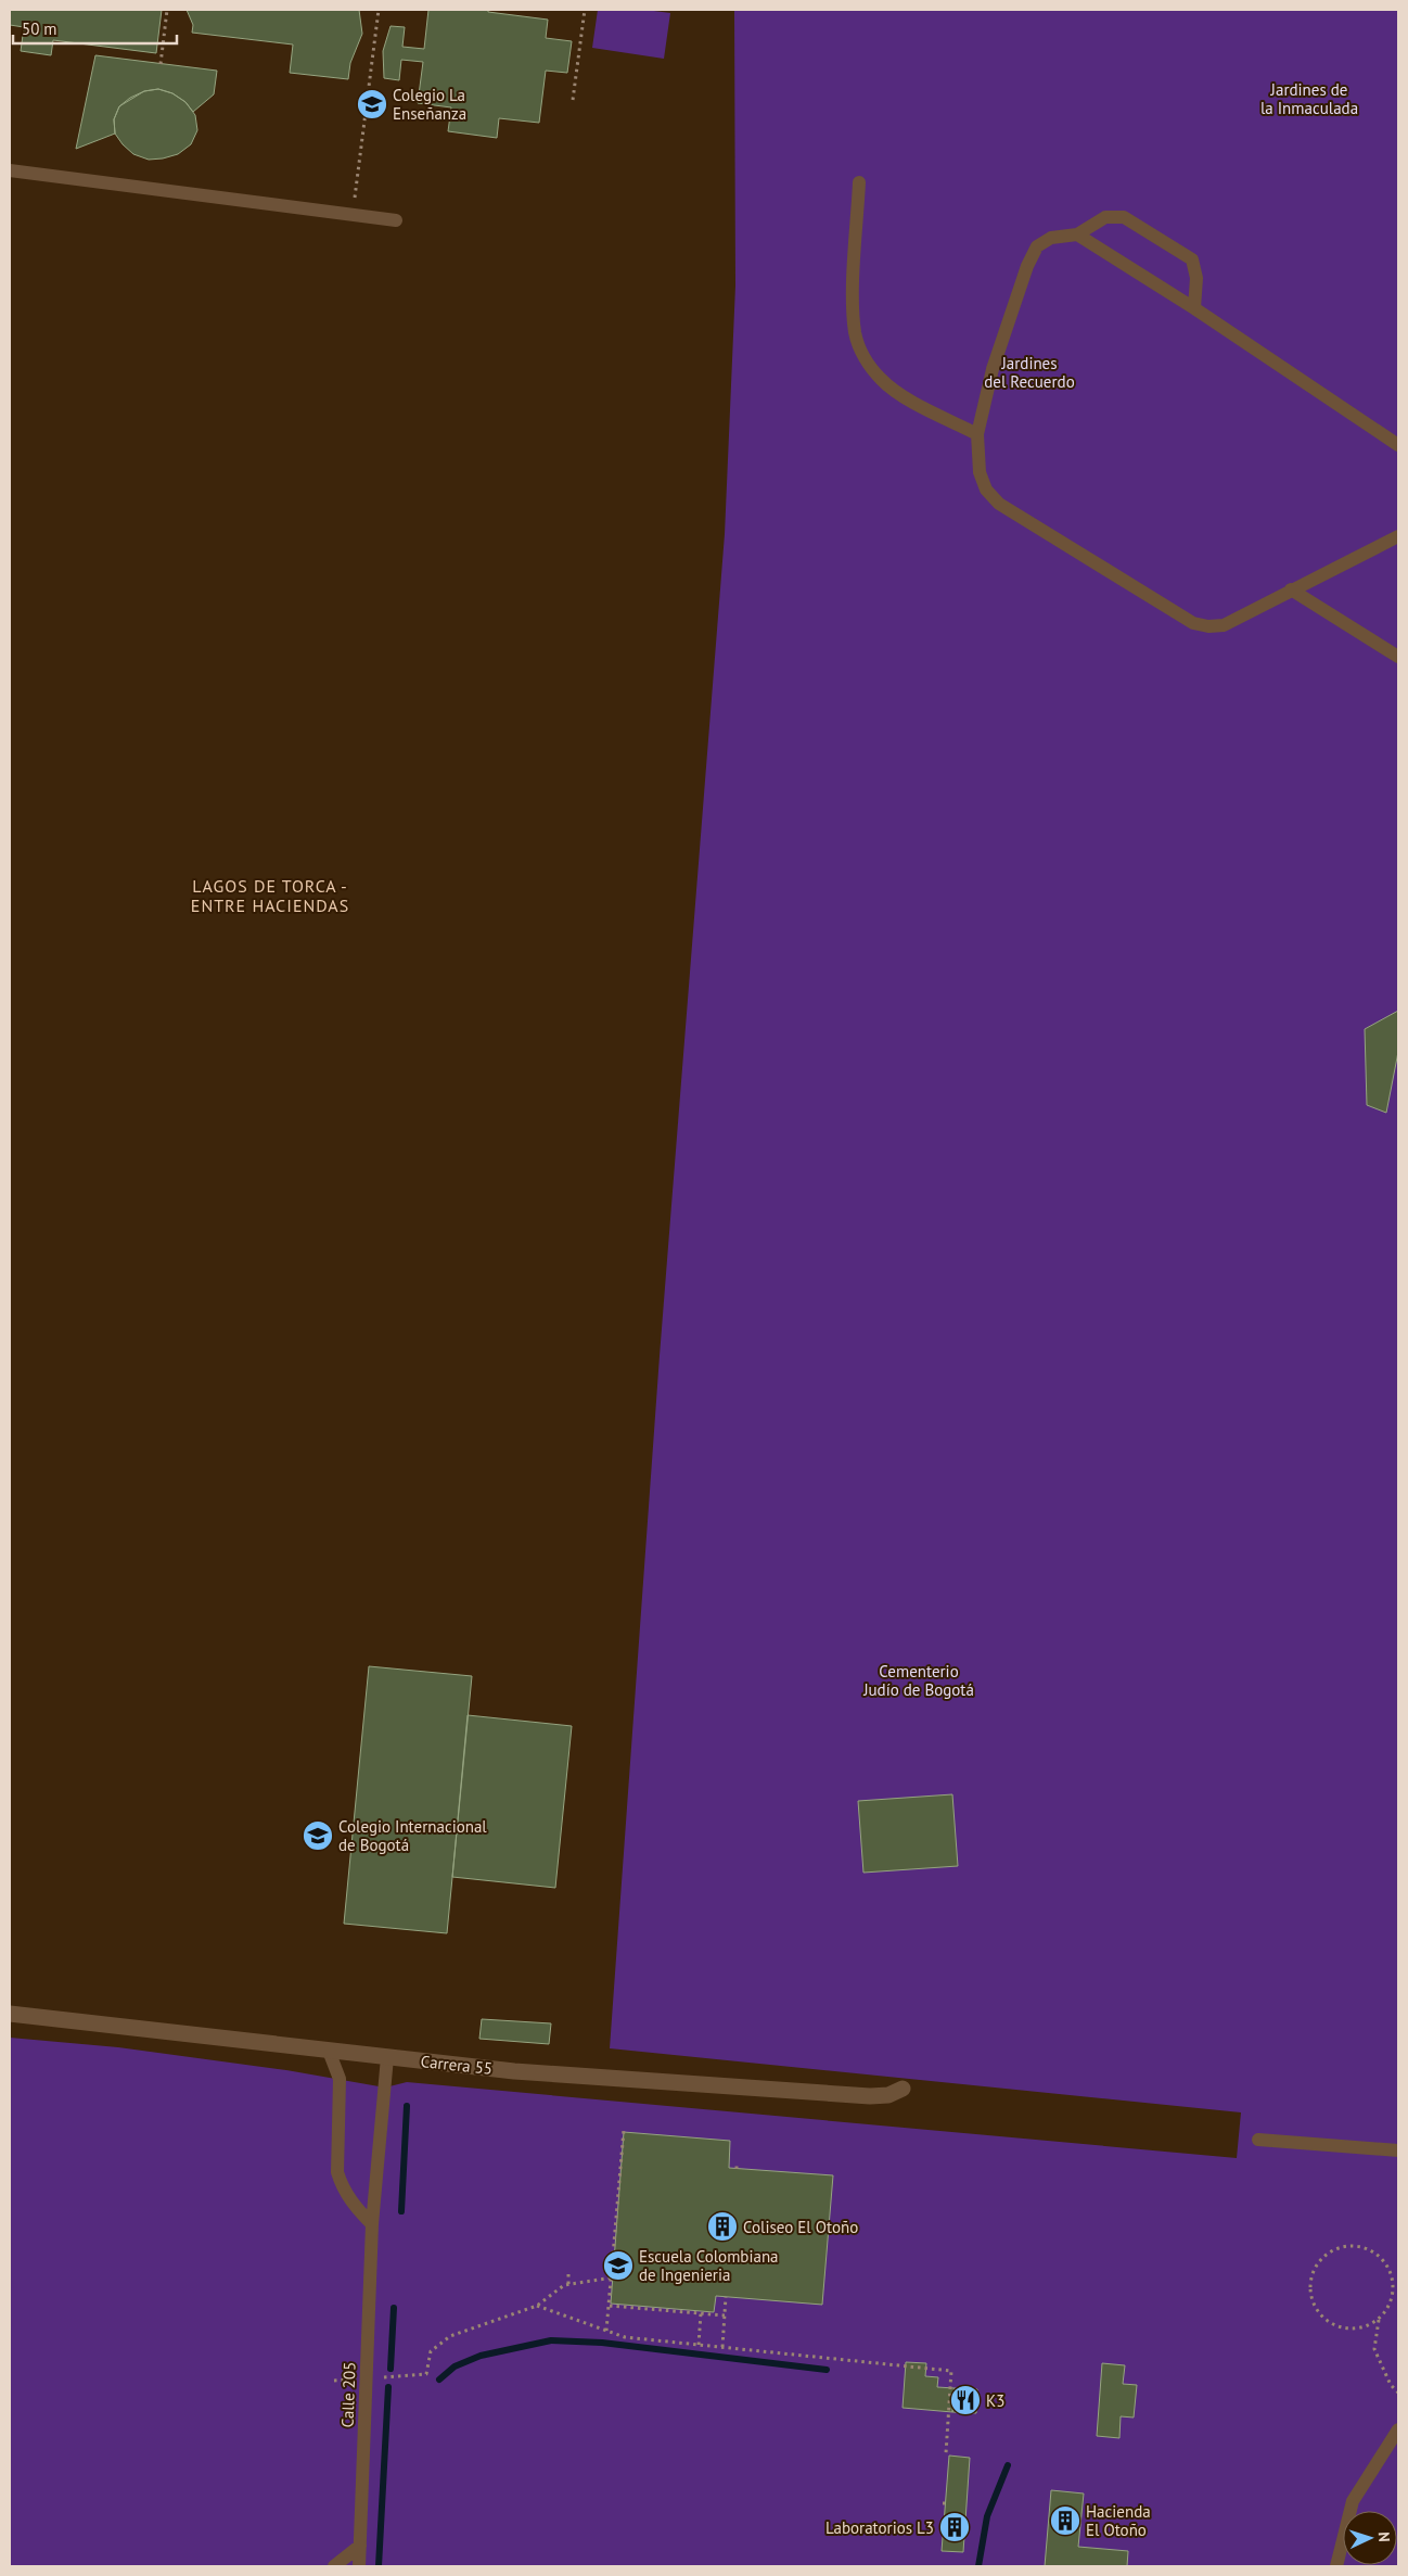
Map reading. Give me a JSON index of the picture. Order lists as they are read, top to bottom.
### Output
{
  "streets": {
    "street": ["Carrera 55"],
    "lane": ["Calle 205"]
  },
  "crossings": [
    ["Carrera 55", "Calle 205"]
  ],
  "districts": ["LAGOS DE TORCA - ENTRE HACIENDAS"],
  "parks": ["Jardines de la Inmaculada", "Jardines del Recuerdo", "Cementerio Judío de Bogotá"],
  "places": {
    "school or university": ["Colegio La Enseñanza", "Colegio Internacional de Bogotá", "Escuela Colombiana de Ingenieria"],
    "building": ["Coliseo El Otoño", "Hacienda El Otoño", "Laboratorios L3"],
    "restaurant": ["K3"]
  },
  "scale_bar": "50 m",
  "north": "right"
}
